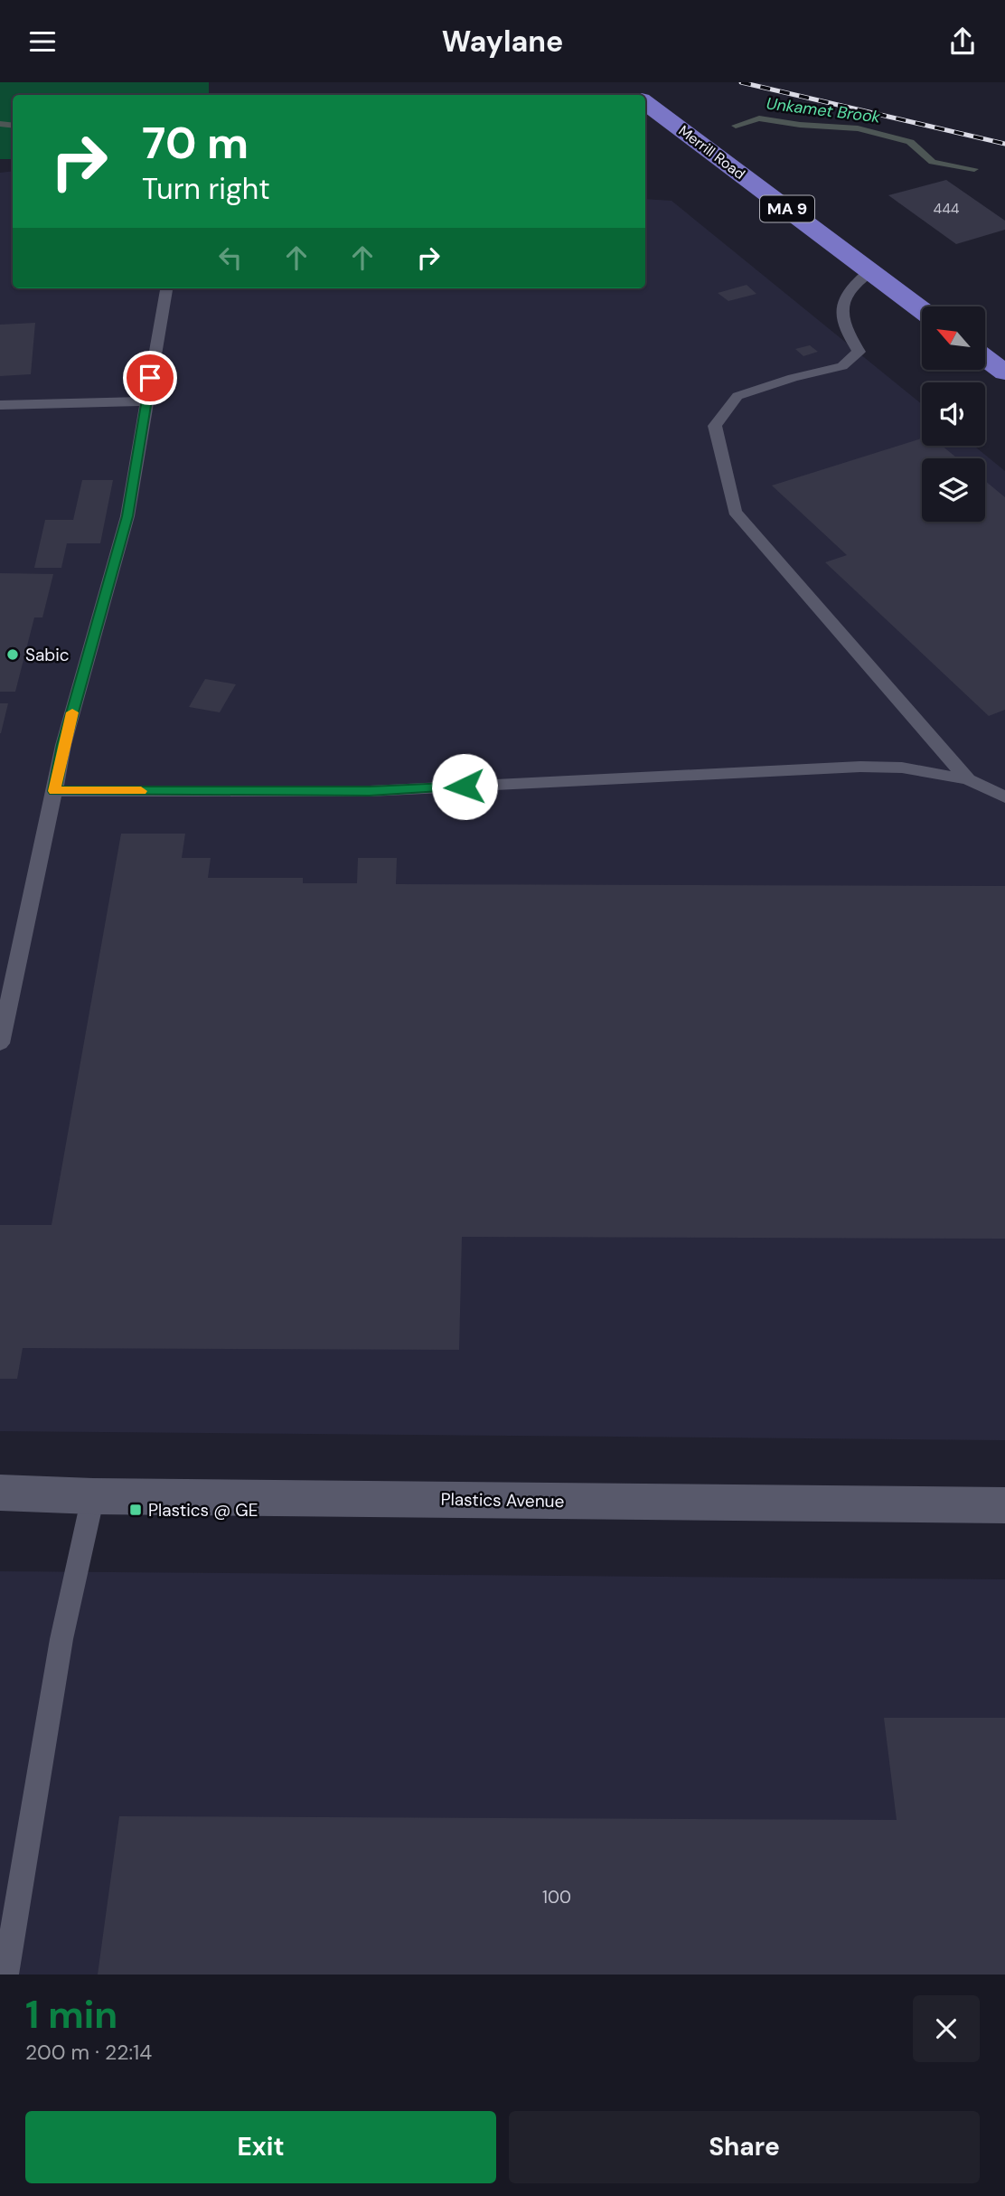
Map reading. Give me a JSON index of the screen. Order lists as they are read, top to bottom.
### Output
{
  "streets": {
    "highway": ["Merrill Road", "MA 9"],
    "street": ["Plastics Avenue"]
  },
  "water": ["Unkamet Brook"],
  "places": {
    "other": ["Sabic"],
    "transit": ["Plastics @ GE"]
  },
  "house_numbers": ["444", "100"],
  "north": "top left",
  "page": {
    "header": "Waylane",
    "turn": ["70 m", "Turn right"],
    "heading": ["1 min", "200 m · 22:14"],
    "buttons": ["Exit", "Share"]
  }
}
